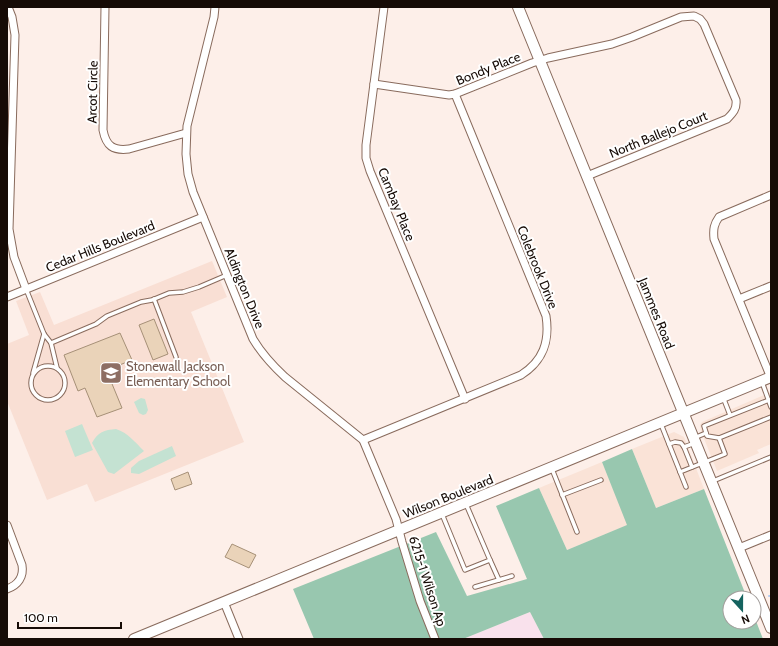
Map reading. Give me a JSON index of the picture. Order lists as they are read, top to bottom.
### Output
{
  "streets": {
    "main road": ["Jammes Road", "Wilson Boulevard"],
    "street": [
      "Bondy Place",
      "Arcot Circle",
      "North Ballejo Court",
      "Cambay Place",
      "Cedar Hills Boulevard",
      "Colebrook Drive",
      "Aldington Drive",
      "6215-1 Wilson Ap"
    ]
  },
  "crossings": [
    ["Bondy Place", "North Ballejo Court"],
    ["Bondy Place", "Cambay Place"],
    ["Bondy Place", "Colebrook Drive"],
    ["Bondy Place", "Jammes Road"],
    ["Arcot Circle", "Aldington Drive"],
    ["North Ballejo Court", "Jammes Road"],
    ["Cambay Place", "Colebrook Drive"],
    ["Cedar Hills Boulevard", "Aldington Drive"],
    ["Colebrook Drive", "Aldington Drive"],
    ["Aldington Drive", "Wilson Boulevard"],
    ["Aldington Drive", "6215-1 Wilson Ap"],
    ["Jammes Road", "Wilson Boulevard"],
    ["Wilson Boulevard", "6215-1 Wilson Ap"]
  ],
  "places": {
    "school or university": ["Stonewall Jackson Elementary School"]
  },
  "scale_bar": "100 m",
  "north": "bottom"
}
